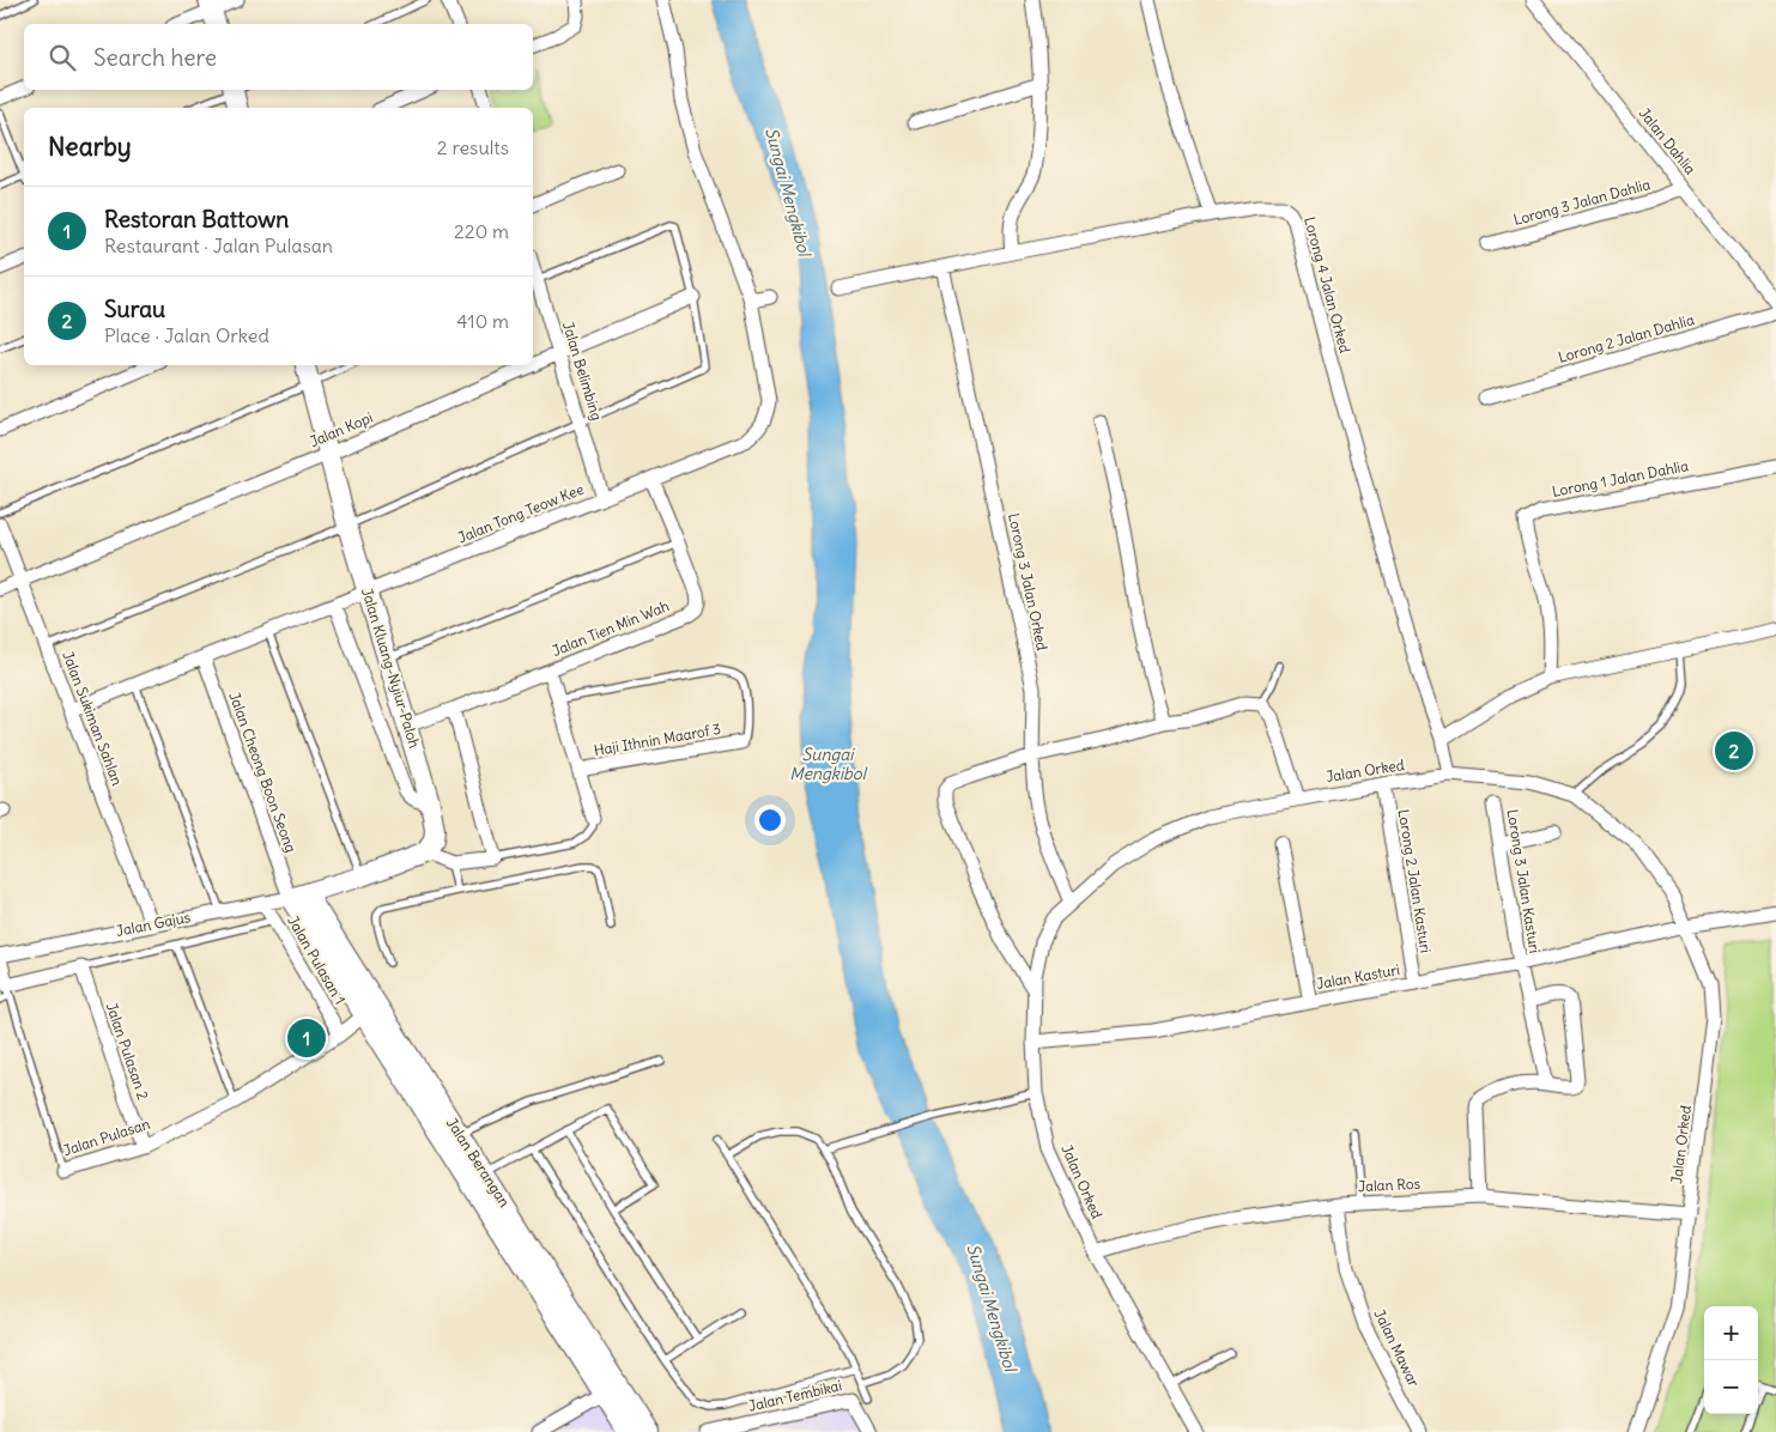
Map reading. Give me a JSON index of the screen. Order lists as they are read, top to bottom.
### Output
{
  "streets": {
    "street": [
      "Jalan Dahlia",
      "Lorong 3 Jalan Dahlia",
      "Lorong 4 Jalan Orked",
      "Lorong 2 Jalan Dahlia",
      "Jalan Belimbing",
      "Jalan Kopi",
      "Lorong 1 Jalan Dahlia",
      "Jalan Tong Teow Kee",
      "Lorong 3 Jalan Orked",
      "Jalan Tien Min Wah",
      "Jalan Kluang-Nyiur-Paloh",
      "Jalan Sukiman Sahlan",
      "Haji Ithnin Maarof 3",
      "Jalan Orked",
      "Jalan Cheong Boon Seong",
      "Lorong 2 Jalan Kasturi",
      "Lorong 3 Jalan Kasturi",
      "Jalan Gajus",
      "Jalan Pulasan 1",
      "Jalan Kasturi",
      "Jalan Pulasan 2",
      "Jalan Pulasan",
      "Jalan Berangan",
      "Jalan Ros",
      "Jalan Mawar",
      "Jalan Tembikai"
    ]
  },
  "crossings": [
    ["Jalan Dahlia", "Lorong 3 Jalan Dahlia"],
    ["Lorong 4 Jalan Orked", "Lorong 3 Jalan Orked"],
    ["Lorong 4 Jalan Orked", "Jalan Orked"],
    ["Jalan Belimbing", "Jalan Kopi"],
    ["Jalan Belimbing", "Jalan Tong Teow Kee"],
    ["Jalan Kopi", "Jalan Kluang-Nyiur-Paloh"],
    ["Jalan Kopi", "Jalan Sukiman Sahlan"],
    ["Jalan Tong Teow Kee", "Jalan Tien Min Wah"],
    ["Jalan Tong Teow Kee", "Jalan Kluang-Nyiur-Paloh"],
    ["Jalan Tong Teow Kee", "Jalan Sukiman Sahlan"],
    ["Jalan Tong Teow Kee", "Jalan Cheong Boon Seong"],
    ["Lorong 3 Jalan Orked", "Jalan Orked"],
    ["Jalan Tien Min Wah", "Jalan Kluang-Nyiur-Paloh"],
    ["Jalan Sukiman Sahlan", "Jalan Gajus"],
    ["Jalan Orked", "Lorong 2 Jalan Kasturi"],
    ["Jalan Orked", "Jalan Kasturi"],
    ["Jalan Orked", "Jalan Ros"],
    ["Jalan Cheong Boon Seong", "Jalan Gajus"],
    ["Jalan Cheong Boon Seong", "Jalan Berangan"],
    ["Lorong 2 Jalan Kasturi", "Jalan Kasturi"],
    ["Lorong 3 Jalan Kasturi", "Jalan Kasturi"],
    ["Jalan Gajus", "Jalan Pulasan 1"],
    ["Jalan Gajus", "Jalan Berangan"],
    ["Jalan Pulasan 1", "Jalan Pulasan"],
    ["Jalan Pulasan 2", "Jalan Pulasan"],
    ["Jalan Pulasan", "Jalan Berangan"],
    ["Jalan Ros", "Jalan Mawar"]
  ],
  "water": ["Sungai Mengkibol"],
  "page": {
    "search": "Search here",
    "heading": ["Nearby", "2 results"],
    "list": [
      {
        "mark": "1",
        "name": "Restoran Battown",
        "note": "Restaurant · Jalan Pulasan",
        "value": "220 m"
      },
      {
        "mark": "2",
        "name": "Surau",
        "note": "Place · Jalan Orked",
        "value": "410 m"
      }
    ],
    "pins": ["2", "1"],
    "map_buttons": ["+", "−"]
  }
}
